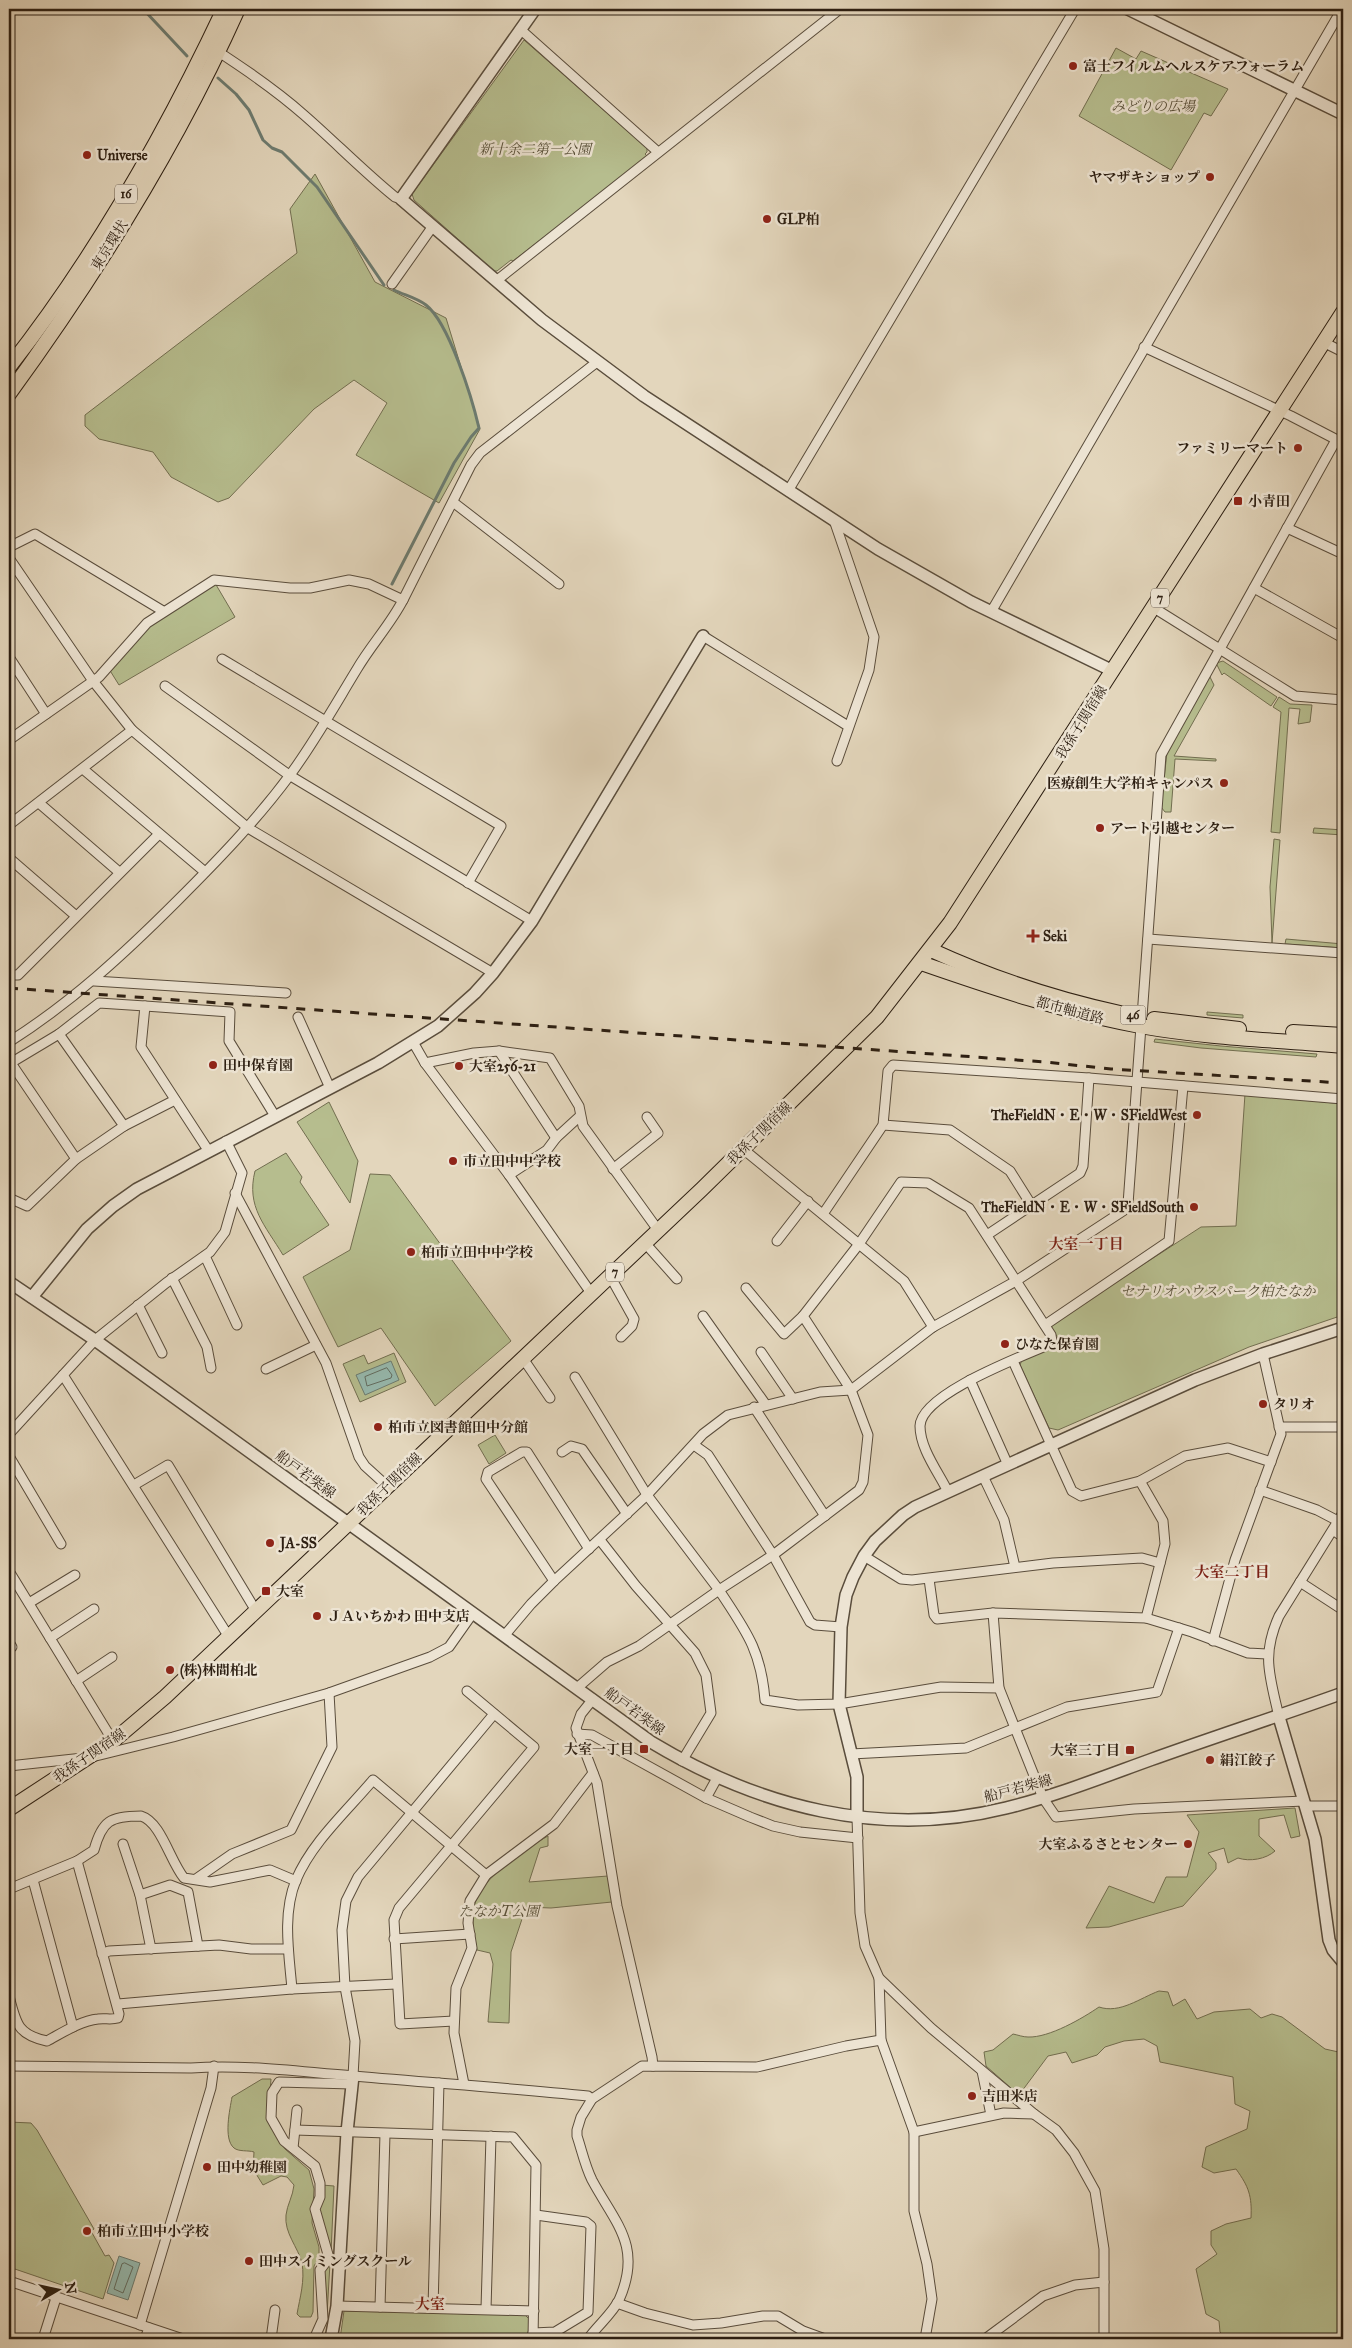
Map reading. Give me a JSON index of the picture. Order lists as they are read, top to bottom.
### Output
{
  "streets": {
    "main road": [
      "16",
      "東京環状",
      "7",
      "我孫子関宿線",
      "都市軸道路",
      "46"
    ],
    "street": ["船戸若柴線"]
  },
  "crossings": [
    ["我孫子関宿線", "都市軸道路"],
    ["我孫子関宿線", "船戸若柴線"]
  ],
  "districts": ["大室一丁目", "大室二丁目", "大室"],
  "parks": [
    "みどりの広場",
    "新十余二第一公園",
    "セナリオハウスパーク柏たなか",
    "たなかT公園"
  ],
  "places": {
    "other": [
      "富士フイルムヘルスケアフォーラム",
      "Universe",
      "ヤマザキショップ",
      "GLP柏",
      "ファミリーマート",
      "医療創生大学柏キャンパス",
      "アート引越センター",
      "田中保育園",
      "大室256-21",
      "TheFieldN・E・W・SFieldWest",
      "市立田中中学校",
      "TheFieldN・E・W・SFieldSouth",
      "柏市立田中中学校",
      "ひなた保育園",
      "タリオ",
      "柏市立図書館田中分館",
      "JA-SS",
      "ＪＡいちかわ 田中支店",
      "(株)林間柏北",
      "絹江餃子",
      "大室ふるさとセンター",
      "吉田米店",
      "田中幼稚園",
      "柏市立田中小学校",
      "田中スイミングスクール"
    ],
    "transit": [
      "小青田",
      "大室",
      "大室一丁目",
      "大室三丁目"
    ],
    "health": ["Seki"]
  },
  "north": "right"
}
